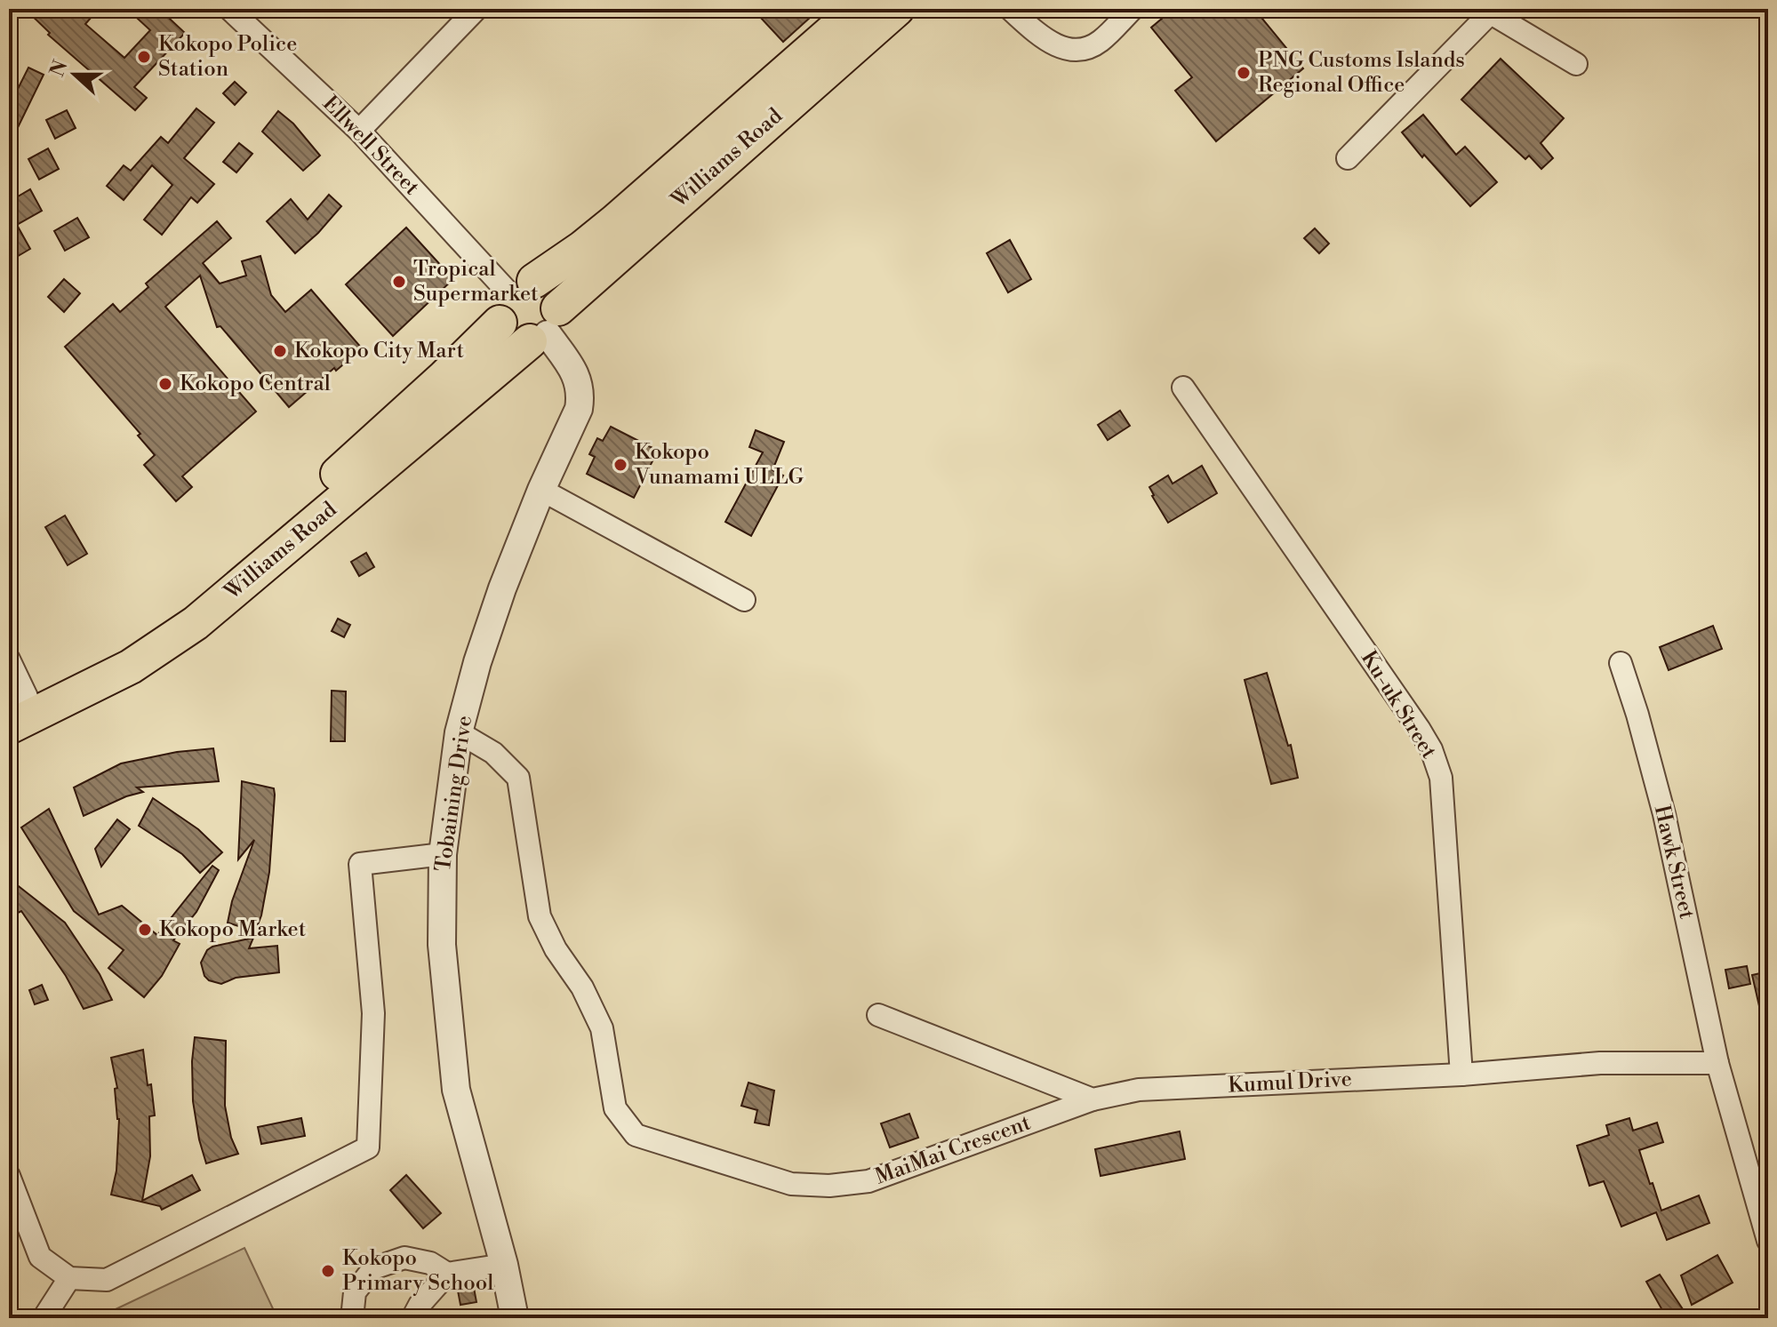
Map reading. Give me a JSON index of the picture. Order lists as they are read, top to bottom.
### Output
{
  "streets": {
    "main road": ["Williams Road"],
    "street": [
      "Ellwell Street",
      "Ku-uk Street",
      "Tobaining Drive",
      "Hawk Street",
      "Kumul Drive",
      "MaiMai Crescent"
    ]
  },
  "crossings": [
    ["Ellwell Street", "Williams Road"],
    ["Williams Road", "Tobaining Drive"],
    ["Ku-uk Street", "Kumul Drive"],
    ["Tobaining Drive", "MaiMai Crescent"],
    ["Hawk Street", "Kumul Drive"],
    ["Kumul Drive", "MaiMai Crescent"]
  ],
  "places": [
    "Kokopo Police Station",
    "PNG Customs Islands Regional Office",
    "Tropical Supermarket",
    "Kokopo City Mart",
    "Kokopo Central",
    "Kokopo Vunamami ULLG",
    "Kokopo Market",
    "Kokopo Primary School"
  ],
  "north": "left"
}
